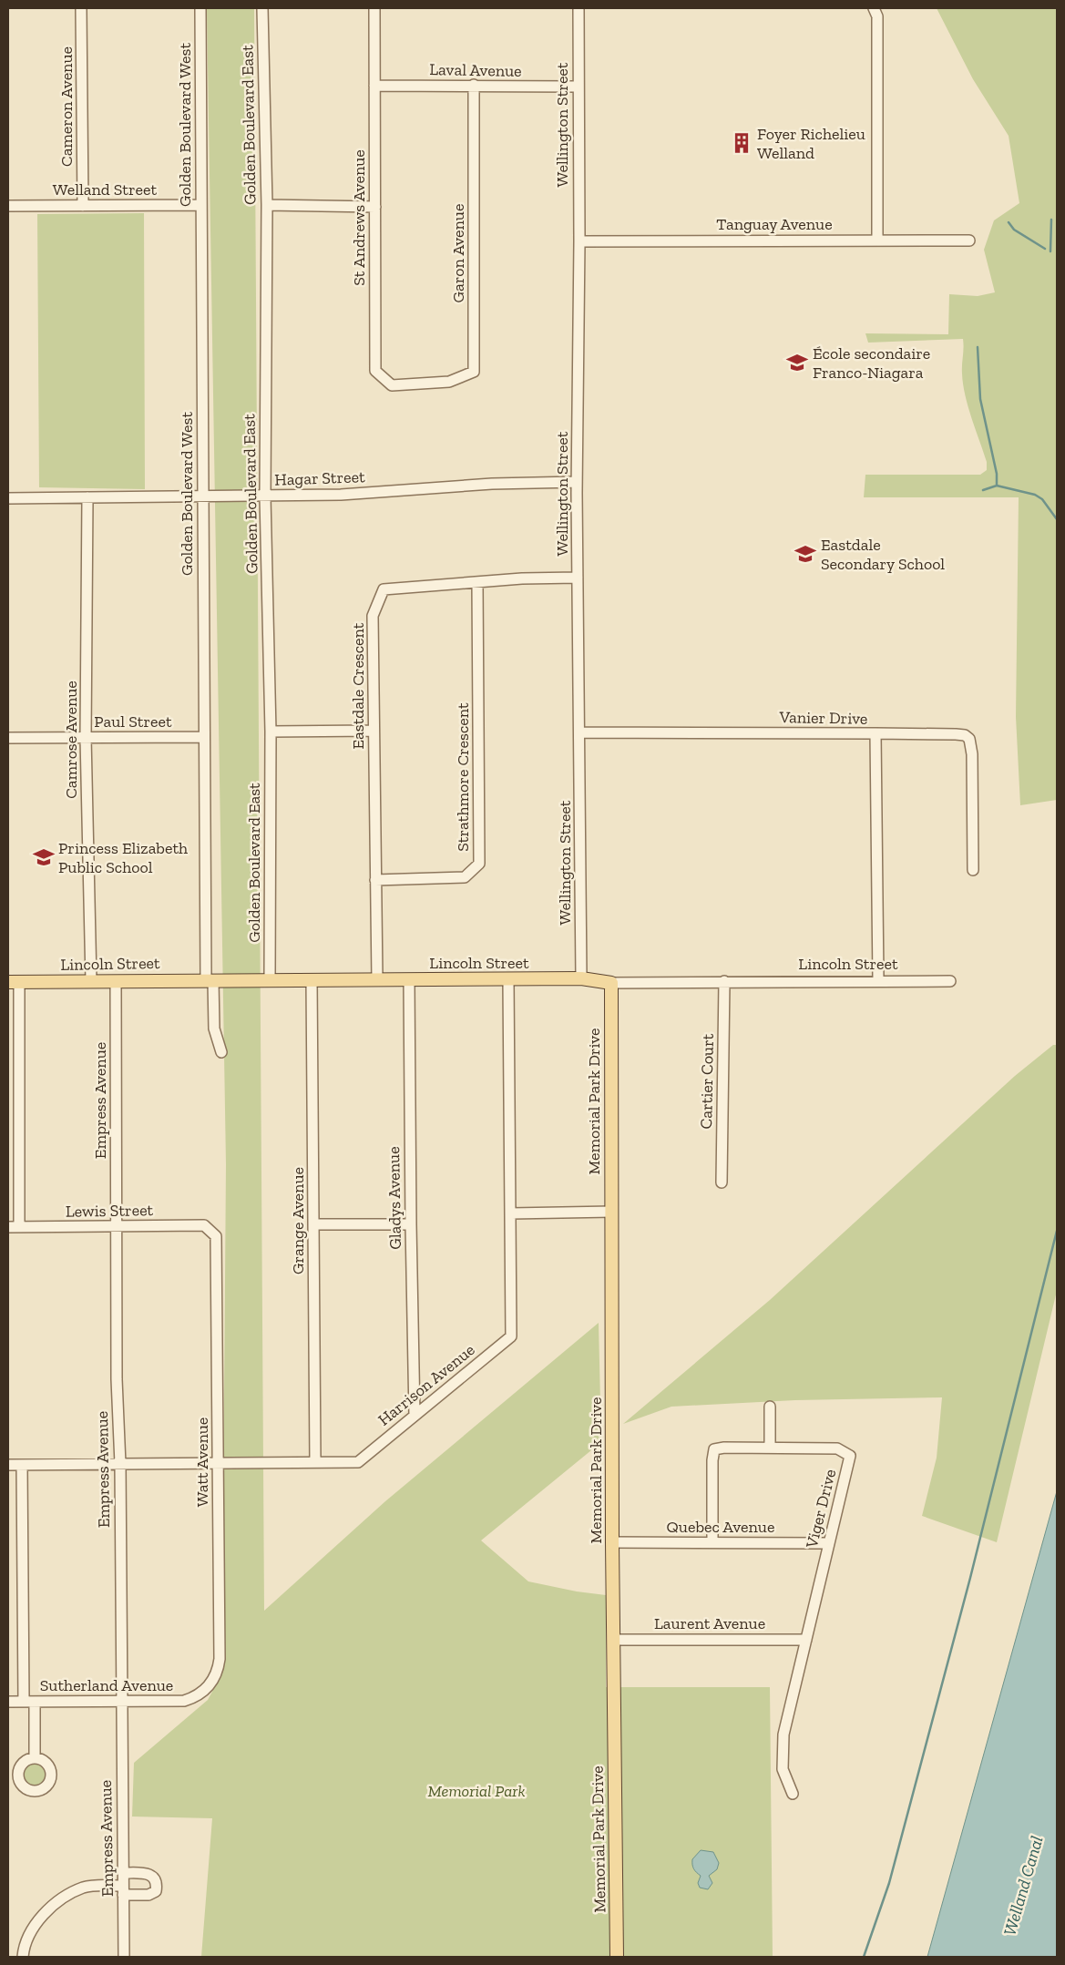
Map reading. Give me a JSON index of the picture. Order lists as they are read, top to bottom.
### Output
{
  "streets": {
    "main road": ["Lincoln Street", "Memorial Park Drive"],
    "street": [
      "Laval Avenue",
      "Cameron Avenue",
      "Golden Boulevard West",
      "Golden Boulevard East",
      "Wellington Street",
      "Welland Street",
      "St Andrews Avenue",
      "Tanguay Avenue",
      "Garon Avenue",
      "Hagar Street",
      "Eastdale Crescent",
      "Vanier Drive",
      "Paul Street",
      "Camrose Avenue",
      "Strathmore Crescent",
      "Cartier Court",
      "Empress Avenue",
      "Gladys Avenue",
      "Lewis Street",
      "Grange Avenue",
      "Harrison Avenue",
      "Watt Avenue",
      "Viger Drive",
      "Quebec Avenue",
      "Laurent Avenue",
      "Sutherland Avenue"
    ]
  },
  "crossings": [
    ["Laval Avenue", "Wellington Street"],
    ["Laval Avenue", "St Andrews Avenue"],
    ["Laval Avenue", "Garon Avenue"],
    ["Cameron Avenue", "Welland Street"],
    ["Golden Boulevard West", "Welland Street"],
    ["Golden Boulevard West", "Hagar Street"],
    ["Golden Boulevard West", "Paul Street"],
    ["Golden Boulevard West", "Lincoln Street"],
    ["Golden Boulevard East", "Hagar Street"],
    ["Golden Boulevard East", "Lincoln Street"],
    ["Wellington Street", "Tanguay Avenue"],
    ["Wellington Street", "Hagar Street"],
    ["Wellington Street", "Eastdale Crescent"],
    ["Wellington Street", "Vanier Drive"],
    ["Wellington Street", "Lincoln Street"],
    ["St Andrews Avenue", "Garon Avenue"],
    ["Hagar Street", "Camrose Avenue"],
    ["Eastdale Crescent", "Strathmore Crescent"],
    ["Eastdale Crescent", "Lincoln Street"],
    ["Vanier Drive", "Lincoln Street"],
    ["Paul Street", "Camrose Avenue"],
    ["Camrose Avenue", "Lincoln Street"],
    ["Lincoln Street", "Cartier Court"],
    ["Lincoln Street", "Empress Avenue"],
    ["Lincoln Street", "Memorial Park Drive"],
    ["Lincoln Street", "Gladys Avenue"],
    ["Lincoln Street", "Grange Avenue"],
    ["Lincoln Street", "Harrison Avenue"],
    ["Empress Avenue", "Lewis Street"],
    ["Empress Avenue", "Harrison Avenue"],
    ["Empress Avenue", "Sutherland Avenue"],
    ["Memorial Park Drive", "Quebec Avenue"],
    ["Memorial Park Drive", "Laurent Avenue"],
    ["Gladys Avenue", "Harrison Avenue"],
    ["Lewis Street", "Watt Avenue"],
    ["Grange Avenue", "Harrison Avenue"],
    ["Harrison Avenue", "Watt Avenue"],
    ["Watt Avenue", "Sutherland Avenue"],
    ["Viger Drive", "Quebec Avenue"],
    ["Viger Drive", "Laurent Avenue"]
  ],
  "water": ["Welland Canal"],
  "parks": ["Memorial Park"],
  "places": {
    "building": ["Foyer Richelieu Welland"],
    "school or university": ["École secondaire Franco-Niagara", "Eastdale Secondary School", "Princess Elizabeth Public School"]
  }
}
